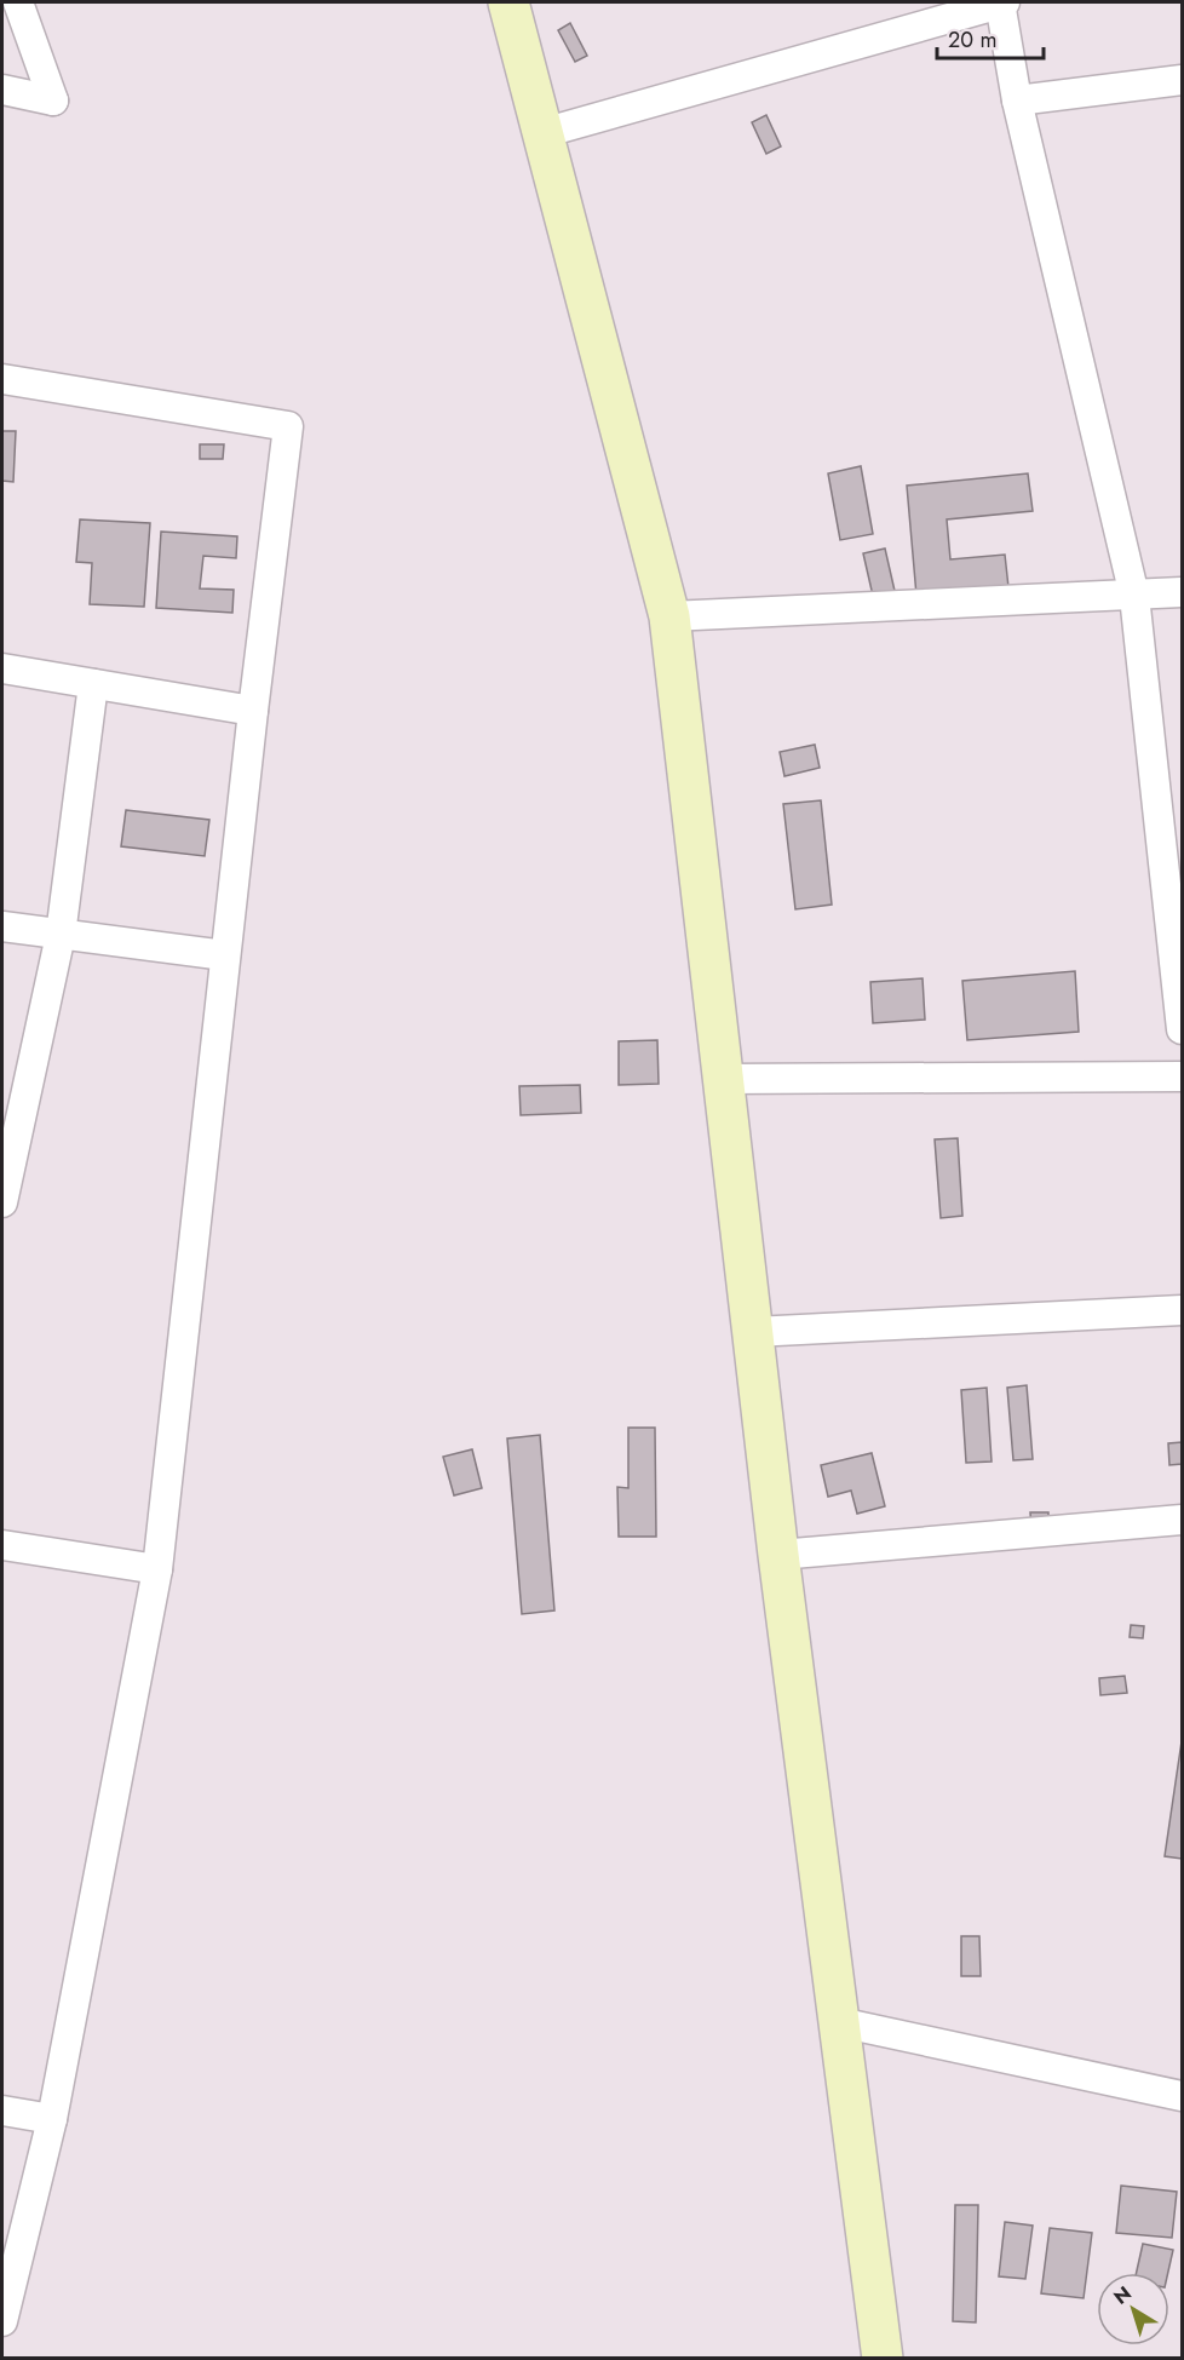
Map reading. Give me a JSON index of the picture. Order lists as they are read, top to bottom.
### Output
{
  "scale_bar": "20 m",
  "north": "top left"
}
